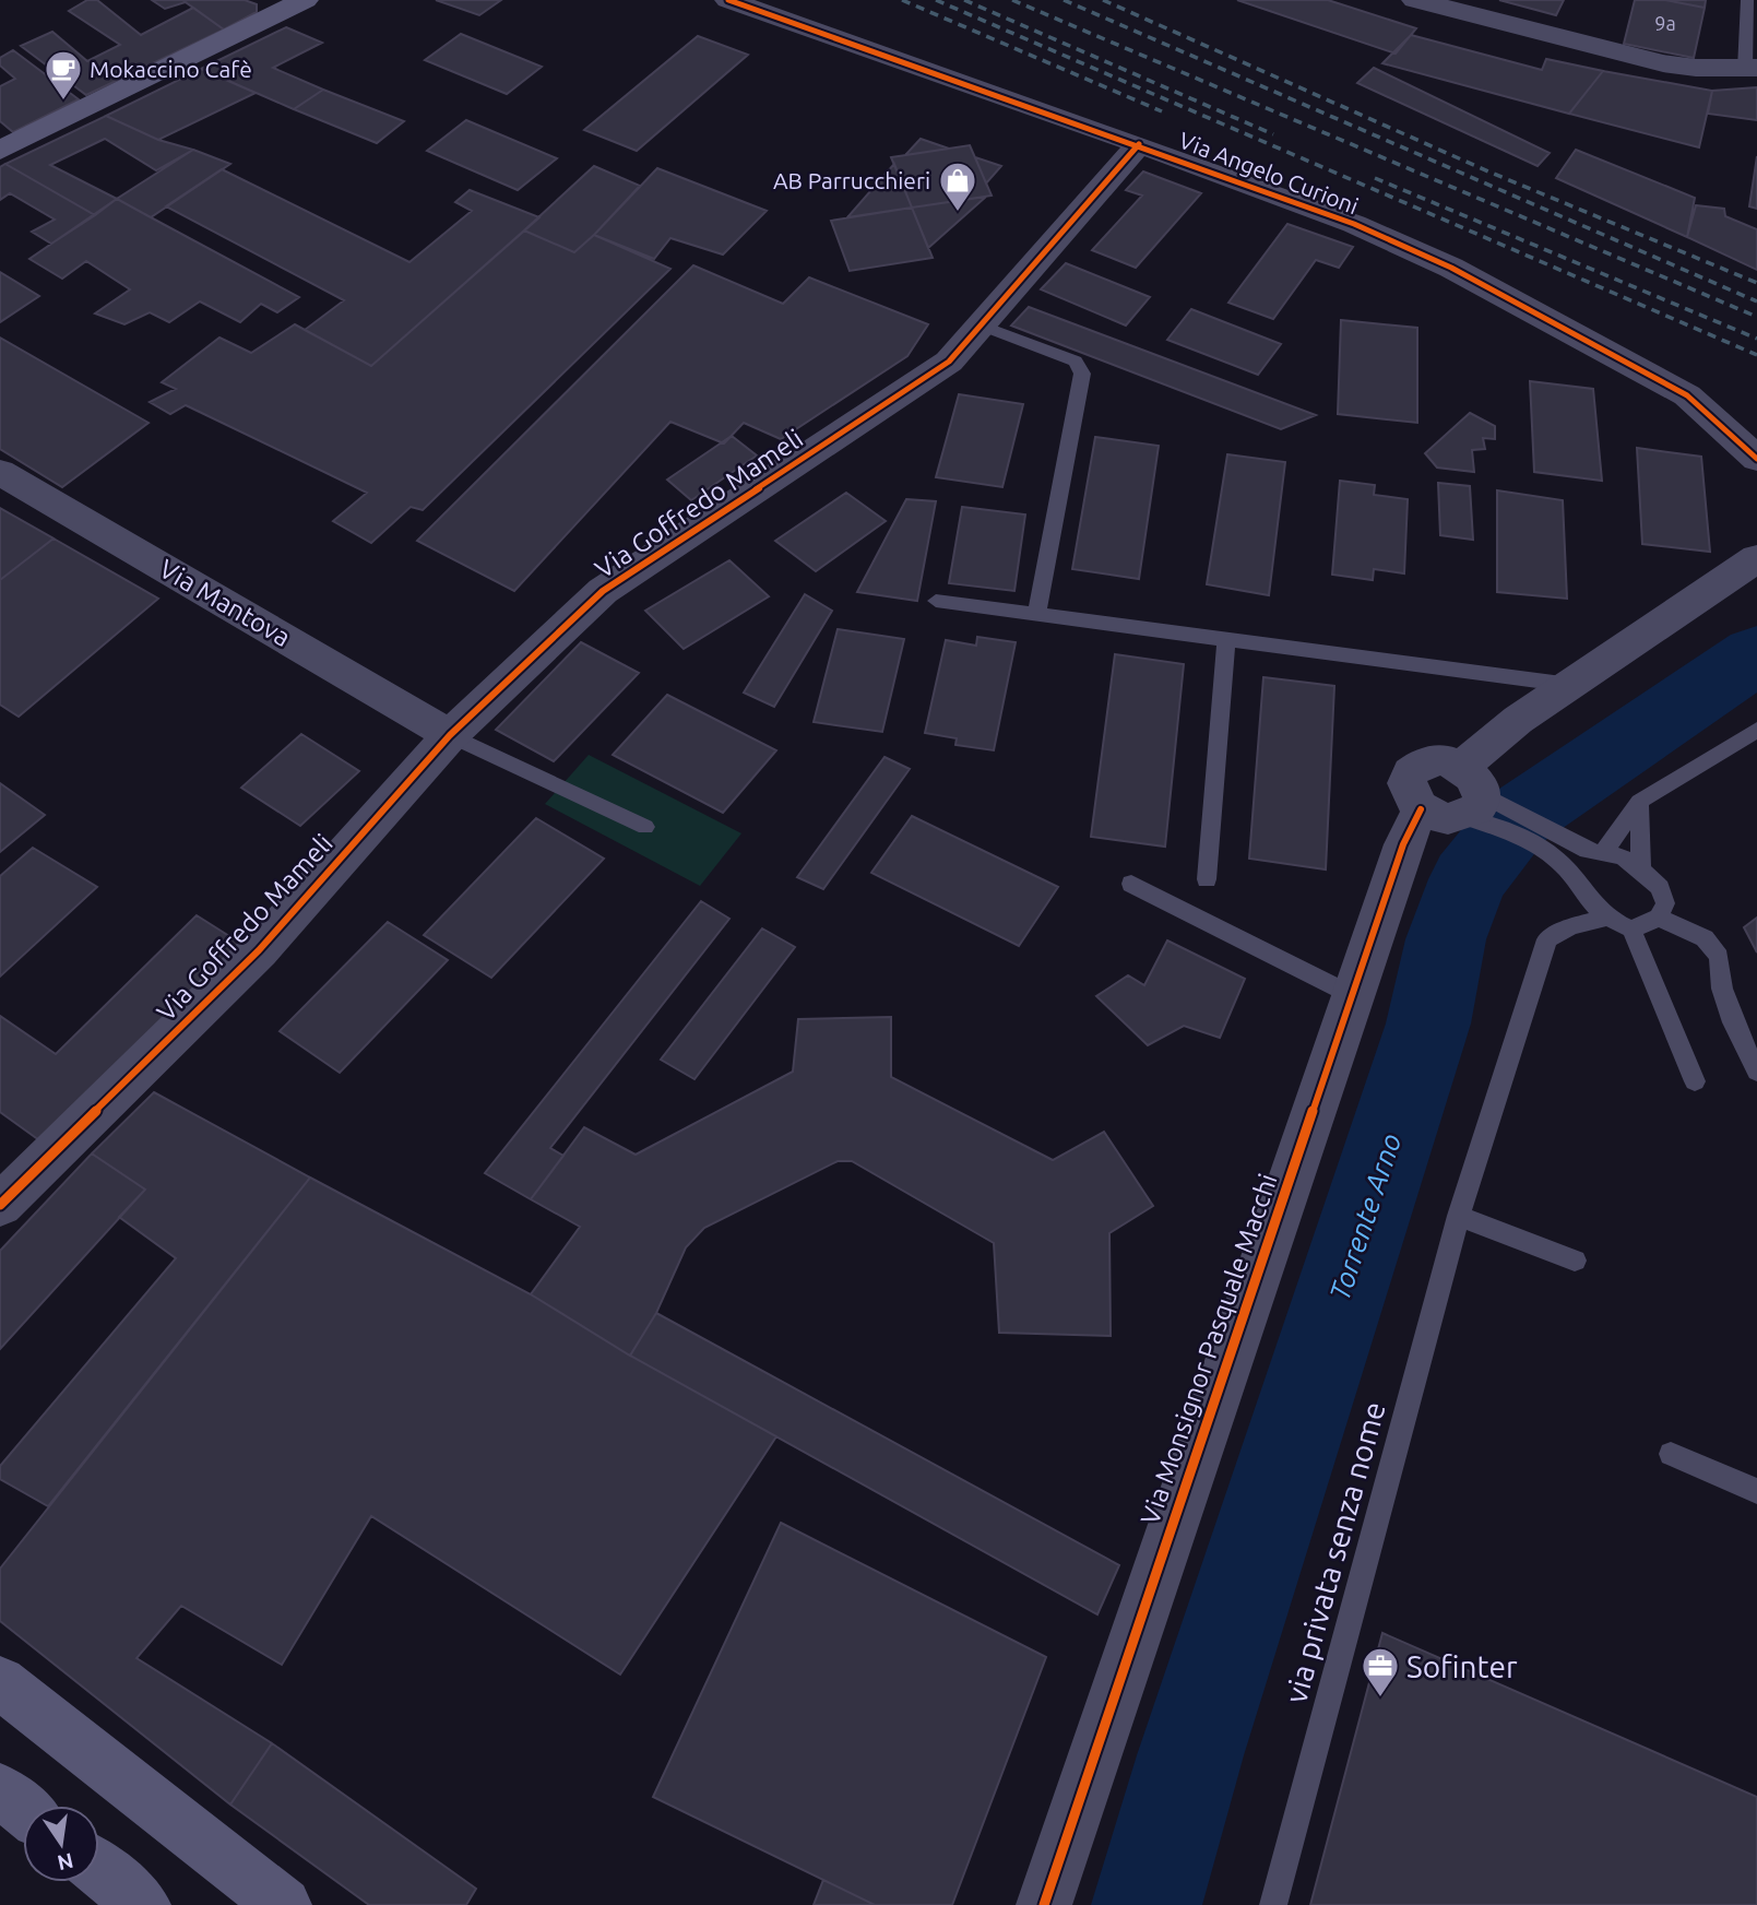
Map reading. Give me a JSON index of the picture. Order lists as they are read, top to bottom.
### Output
{
  "streets": {
    "street": [
      "Via Angelo Curioni",
      "Via Goffredo Mameli",
      "Via Mantova",
      "Via Monsignor Pasquale Macchi"
    ],
    "lane": ["via privata senza nome"]
  },
  "crossings": [
    ["Via Angelo Curioni", "Via Goffredo Mameli"],
    ["Via Goffredo Mameli", "Via Mantova"]
  ],
  "water": ["Torrente Arno"],
  "places": {
    "cafe": ["Mokaccino Cafè"],
    "shop": ["AB Parrucchieri"],
    "office": ["Sofinter"]
  },
  "house_numbers": ["9a"],
  "north": "bottom"
}
